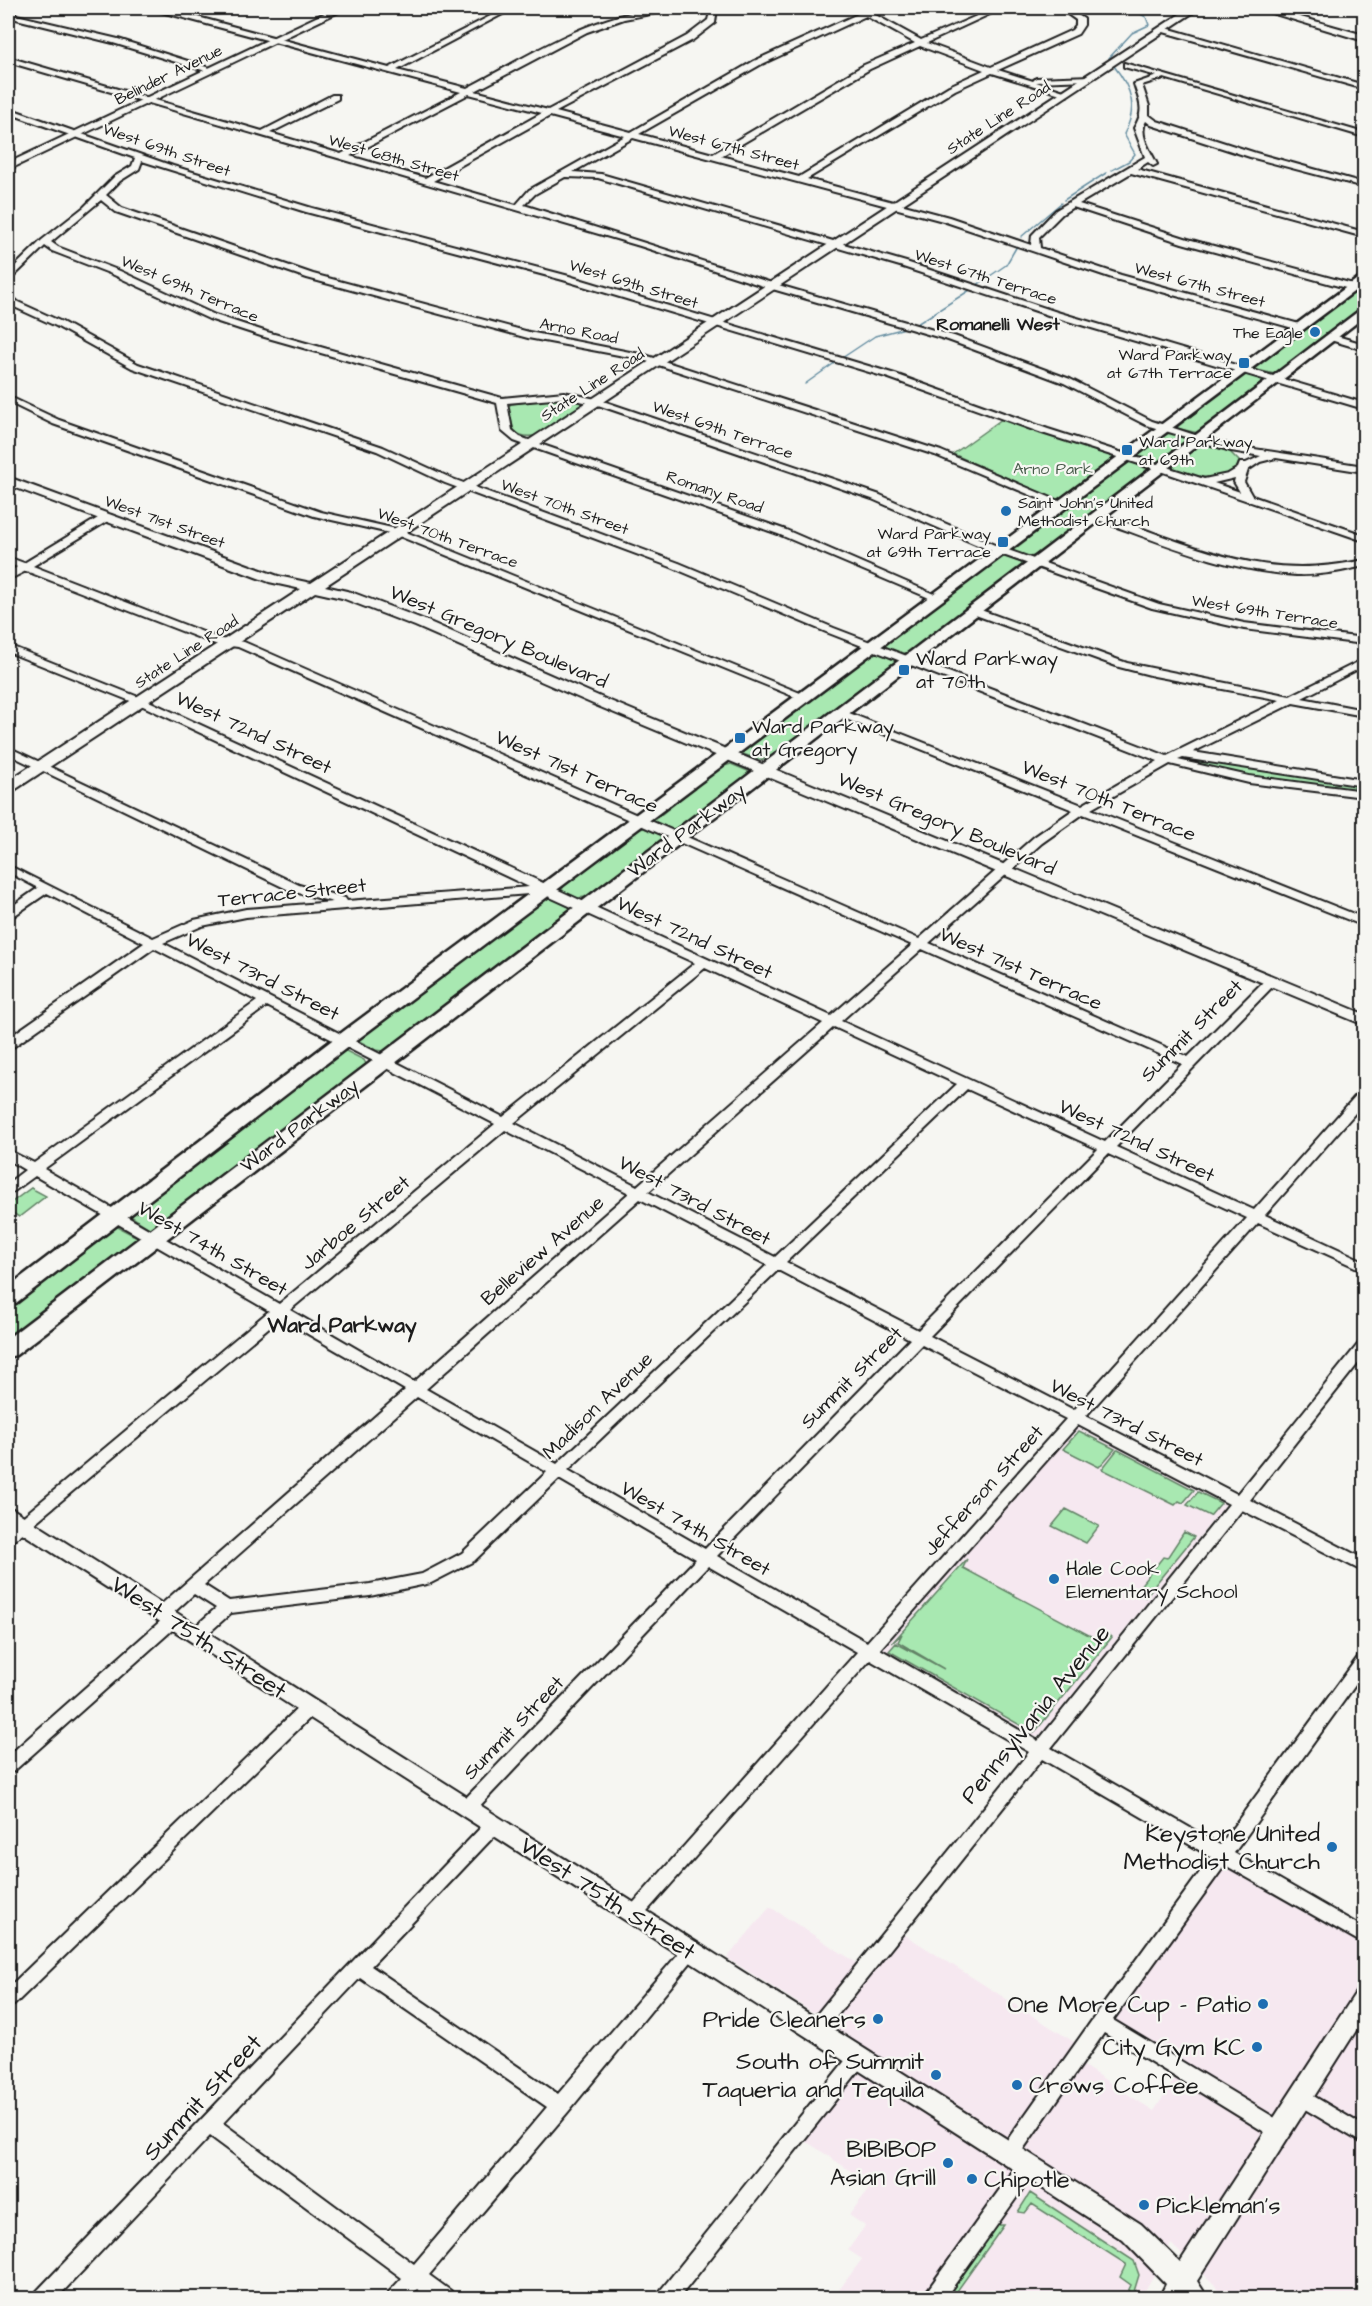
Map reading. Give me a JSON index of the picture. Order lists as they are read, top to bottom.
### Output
{
  "streets": {
    "main road": [
      "Belinder Avenue",
      "State Line Road",
      "West 71st Street",
      "West Gregory Boulevard",
      "Ward Parkway",
      "West 75th Street"
    ],
    "street": [
      "West 67th Street",
      "West 69th Street",
      "West 68th Street",
      "West 67th Terrace",
      "West 69th Terrace",
      "Arno Road",
      "Romany Road",
      "West 70th Street",
      "West 70th Terrace",
      "West 72nd Street",
      "West 71st Terrace",
      "Terrace Street",
      "West 73rd Street",
      "Summit Street",
      "Jarboe Street",
      "West 74th Street",
      "Belleview Avenue",
      "Madison Avenue",
      "Jefferson Street",
      "Pennsylvania Avenue"
    ]
  },
  "crossings": [
    ["Belinder Avenue", "West 67th Street"],
    ["Belinder Avenue", "West 69th Street"],
    ["Belinder Avenue", "West 68th Street"],
    ["State Line Road", "West 67th Street"],
    ["State Line Road", "West 69th Street"],
    ["State Line Road", "West 68th Street"],
    ["State Line Road", "West 67th Terrace"],
    ["State Line Road", "West 69th Terrace"],
    ["State Line Road", "Arno Road"],
    ["State Line Road", "Romany Road"],
    ["State Line Road", "West 70th Street"],
    ["State Line Road", "West 71st Street"],
    ["State Line Road", "West 70th Terrace"],
    ["State Line Road", "West Gregory Boulevard"],
    ["State Line Road", "West 72nd Street"],
    ["State Line Road", "West 71st Terrace"],
    ["West 67th Street", "Ward Parkway"],
    ["West 69th Street", "Ward Parkway"],
    ["West 68th Street", "Ward Parkway"],
    ["West 67th Terrace", "Ward Parkway"],
    ["West 69th Terrace", "Romany Road"],
    ["West 69th Terrace", "Ward Parkway"],
    ["Arno Road", "Ward Parkway"],
    ["Romany Road", "Ward Parkway"],
    ["West 70th Street", "Ward Parkway"],
    ["West 70th Street", "Belleview Avenue"],
    ["West 71st Street", "West Gregory Boulevard"],
    ["West 70th Terrace", "Ward Parkway"],
    ["West 70th Terrace", "Belleview Avenue"],
    ["West Gregory Boulevard", "Ward Parkway"],
    ["West Gregory Boulevard", "Summit Street"],
    ["West Gregory Boulevard", "Belleview Avenue"],
    ["West 72nd Street", "Ward Parkway"],
    ["West 72nd Street", "Terrace Street"],
    ["West 72nd Street", "Summit Street"],
    ["West 72nd Street", "Jarboe Street"],
    ["West 72nd Street", "Belleview Avenue"],
    ["West 72nd Street", "Madison Avenue"],
    ["West 72nd Street", "Jefferson Street"],
    ["West 71st Terrace", "Ward Parkway"],
    ["West 71st Terrace", "Summit Street"],
    ["West 71st Terrace", "Belleview Avenue"],
    ["Ward Parkway", "Terrace Street"],
    ["Ward Parkway", "West 73rd Street"],
    ["Ward Parkway", "West 74th Street"],
    ["Terrace Street", "West 73rd Street"],
    ["West 73rd Street", "Summit Street"],
    ["West 73rd Street", "Jarboe Street"],
    ["West 73rd Street", "Belleview Avenue"],
    ["West 73rd Street", "Madison Avenue"],
    ["West 73rd Street", "Jefferson Street"],
    ["West 73rd Street", "Pennsylvania Avenue"],
    ["Summit Street", "West 74th Street"],
    ["Summit Street", "West 75th Street"],
    ["Jarboe Street", "West 74th Street"],
    ["Jarboe Street", "West 75th Street"],
    ["West 74th Street", "Belleview Avenue"],
    ["West 74th Street", "Madison Avenue"],
    ["West 74th Street", "Jefferson Street"],
    ["West 74th Street", "Pennsylvania Avenue"],
    ["Belleview Avenue", "West 75th Street"],
    ["Jefferson Street", "West 75th Street"],
    ["West 75th Street", "Pennsylvania Avenue"]
  ],
  "districts": ["Romanelli West", "Ward Parkway"],
  "parks": ["Arno Park"],
  "places": {
    "other": [
      "The Eagle",
      "Saint John's United Methodist Church",
      "Hale Cook Elementary School",
      "Keystone United Methodist Church",
      "One More Cup - Patio",
      "Pride Cleaners",
      "City Gym KC",
      "South of Summit Taqueria and Tequila",
      "Crows Coffee",
      "BIBIBOP Asian Grill",
      "Chipotle",
      "Pickleman's"
    ],
    "transit": [
      "Ward Parkway at 67th Terrace",
      "Ward Parkway at 69th",
      "Ward Parkway at 69th Terrace",
      "Ward Parkway at 70th",
      "Ward Parkway at Gregory"
    ]
  }
}
